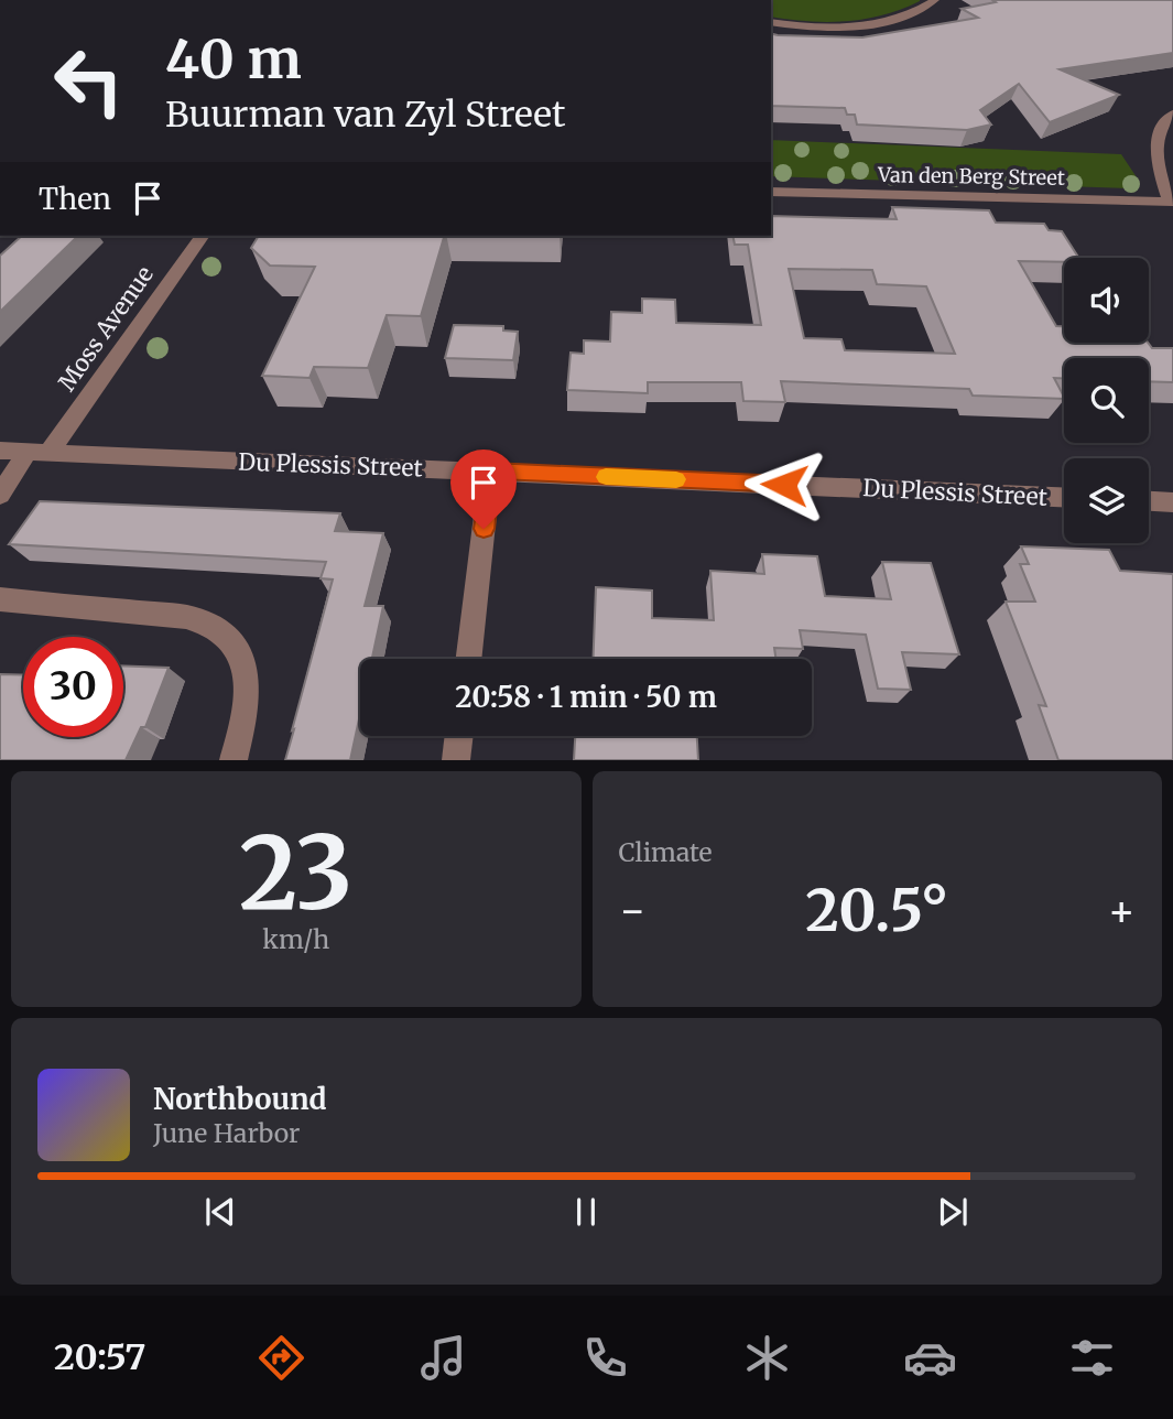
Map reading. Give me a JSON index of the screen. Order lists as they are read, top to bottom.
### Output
{
  "streets": {
    "street": ["Van den Berg Street", "Moss Avenue", "Du Plessis Street"]
  },
  "crossings": [
    ["Moss Avenue", "Du Plessis Street"]
  ],
  "page": {
    "turn": ["40 m", "Buurman van Zyl Street"],
    "then": "Then",
    "limit": "30",
    "trip": "20:58 · 1 min · 50 m",
    "tile": [
      ["23", "km/h"],
      "Climate"
    ],
    "heat": ["−", "20.5°", "+"],
    "song": ["Northbound", "June Harbor"],
    "tabs": "20:57"
  }
}
